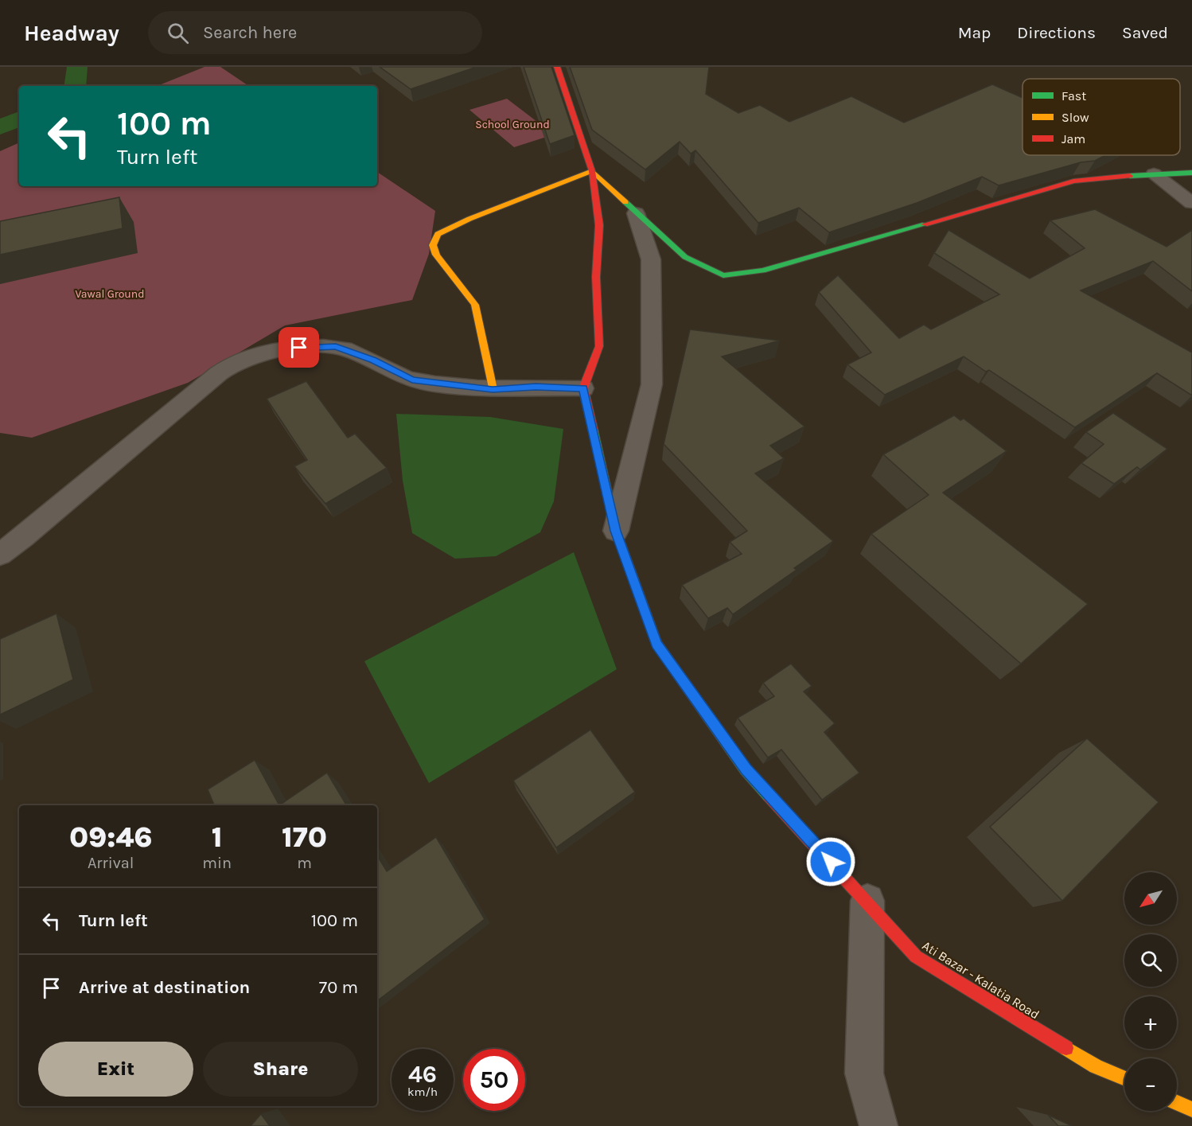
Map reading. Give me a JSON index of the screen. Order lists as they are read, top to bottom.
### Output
{
  "streets": {
    "street": ["Ati Bazar - Kalatia Road"]
  },
  "parks": ["School Ground", "Vawal Ground"],
  "legend": ["Fast", "Slow", "Jam"],
  "north": "bottom left",
  "page": {
    "header": "Headway",
    "search": "Search here",
    "nav": ["Map", "Directions", "Saved"],
    "turn": ["100 m", "Turn left"],
    "eta": [
      "09:46",
      "Arrival",
      "1",
      "min",
      "170",
      "m"
    ],
    "map_buttons": ["+", "−"],
    "list": [
      {
        "name": "Turn left",
        "value": "100 m"
      },
      {
        "name": "Arrive at destination",
        "value": "70 m"
      }
    ],
    "buttons": ["Exit", "Share"],
    "speed": "46 km/h",
    "limit": "50"
  }
}
